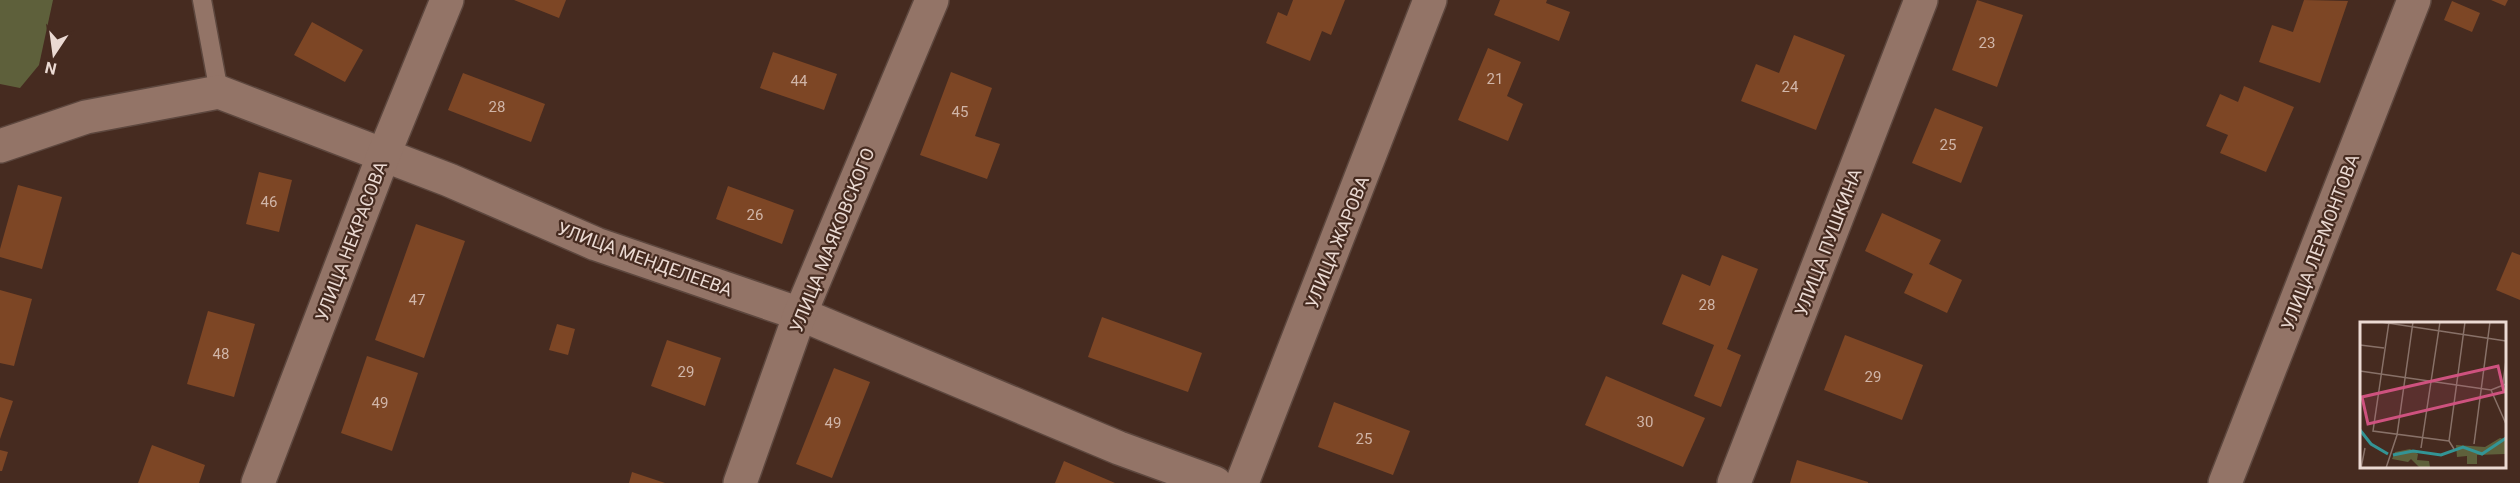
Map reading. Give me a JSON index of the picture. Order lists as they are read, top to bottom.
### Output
{
  "streets": {
    "street": [
      "УЛИЦА МАЯКОВСКОГО",
      "УЛИЦА НЕКРАСОВА",
      "УЛИЦА ЖАРОВА",
      "УЛИЦА ПУШКИНА",
      "УЛИЦА ЛЕРМОНТОВА",
      "УЛИЦА МЕНДЕЛЕЕВА"
    ]
  },
  "crossings": [
    ["УЛИЦА МАЯКОВСКОГО", "УЛИЦА МЕНДЕЛЕЕВА"],
    ["УЛИЦА НЕКРАСОВА", "УЛИЦА МЕНДЕЛЕЕВА"]
  ],
  "house_numbers": [
    "23",
    "21",
    "44",
    "24",
    "28",
    "45",
    "25",
    "46",
    "26",
    "47",
    "28",
    "48",
    "29",
    "29",
    "49",
    "30",
    "49",
    "25"
  ],
  "north": "bottom"
}
